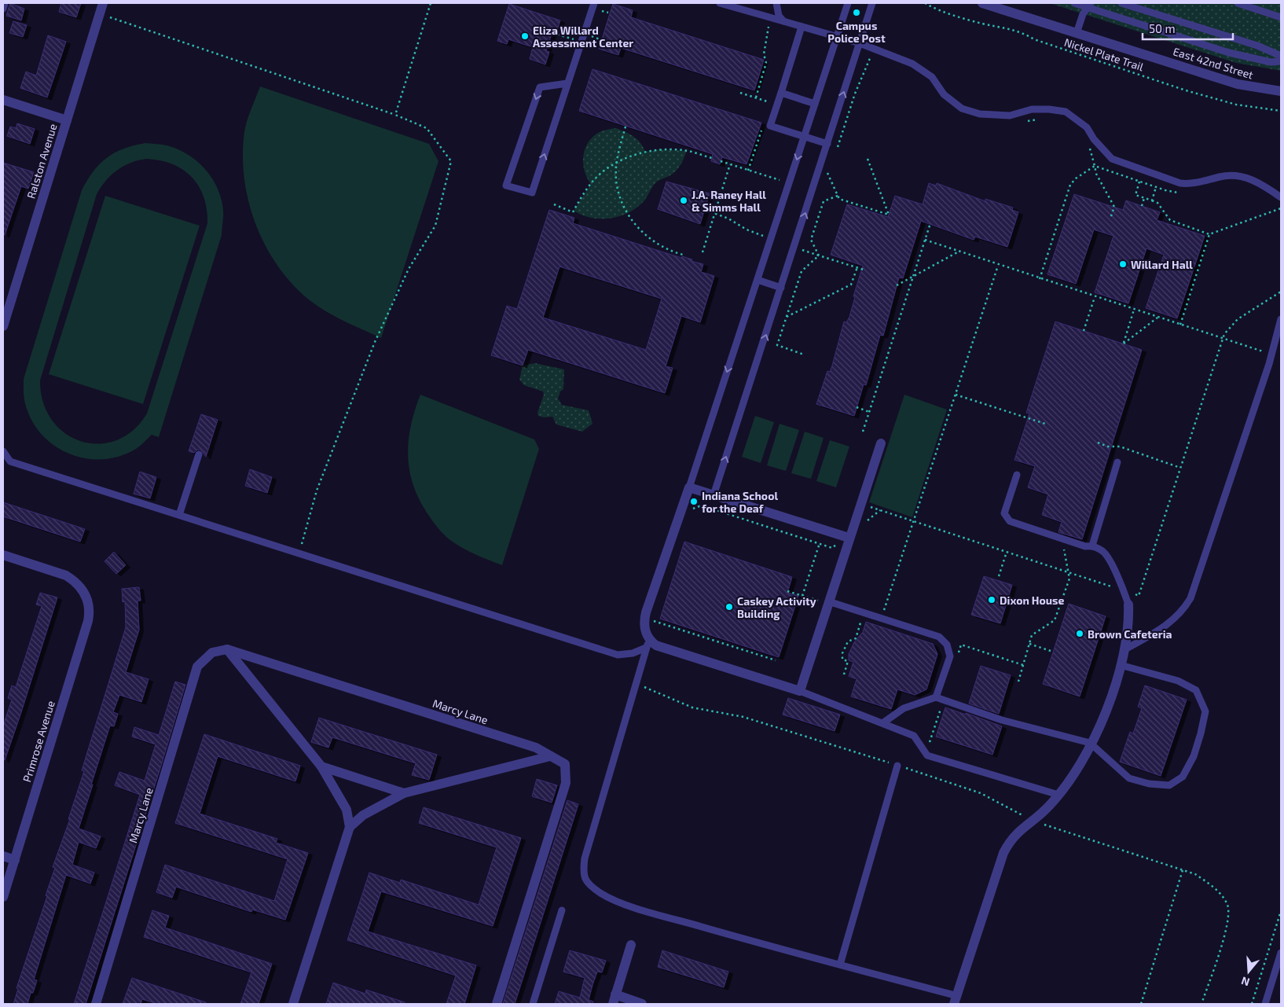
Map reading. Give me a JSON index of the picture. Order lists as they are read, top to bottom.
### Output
{
  "streets": {
    "street": [
      "East 42nd Street",
      "Ralston Avenue",
      "Marcy Lane",
      "Primrose Avenue"
    ],
    "path": ["Nickel Plate Trail"]
  },
  "places": [
    "Campus Police Post",
    "Eliza Willard Assessment Center",
    "J.A. Raney Hall & Simms Hall",
    "Willard Hall",
    "Indiana School for the Deaf",
    "Dixon House",
    "Caskey Activity Building",
    "Brown Cafeteria"
  ],
  "scale_bar": "50 m",
  "north": "bottom"
}
